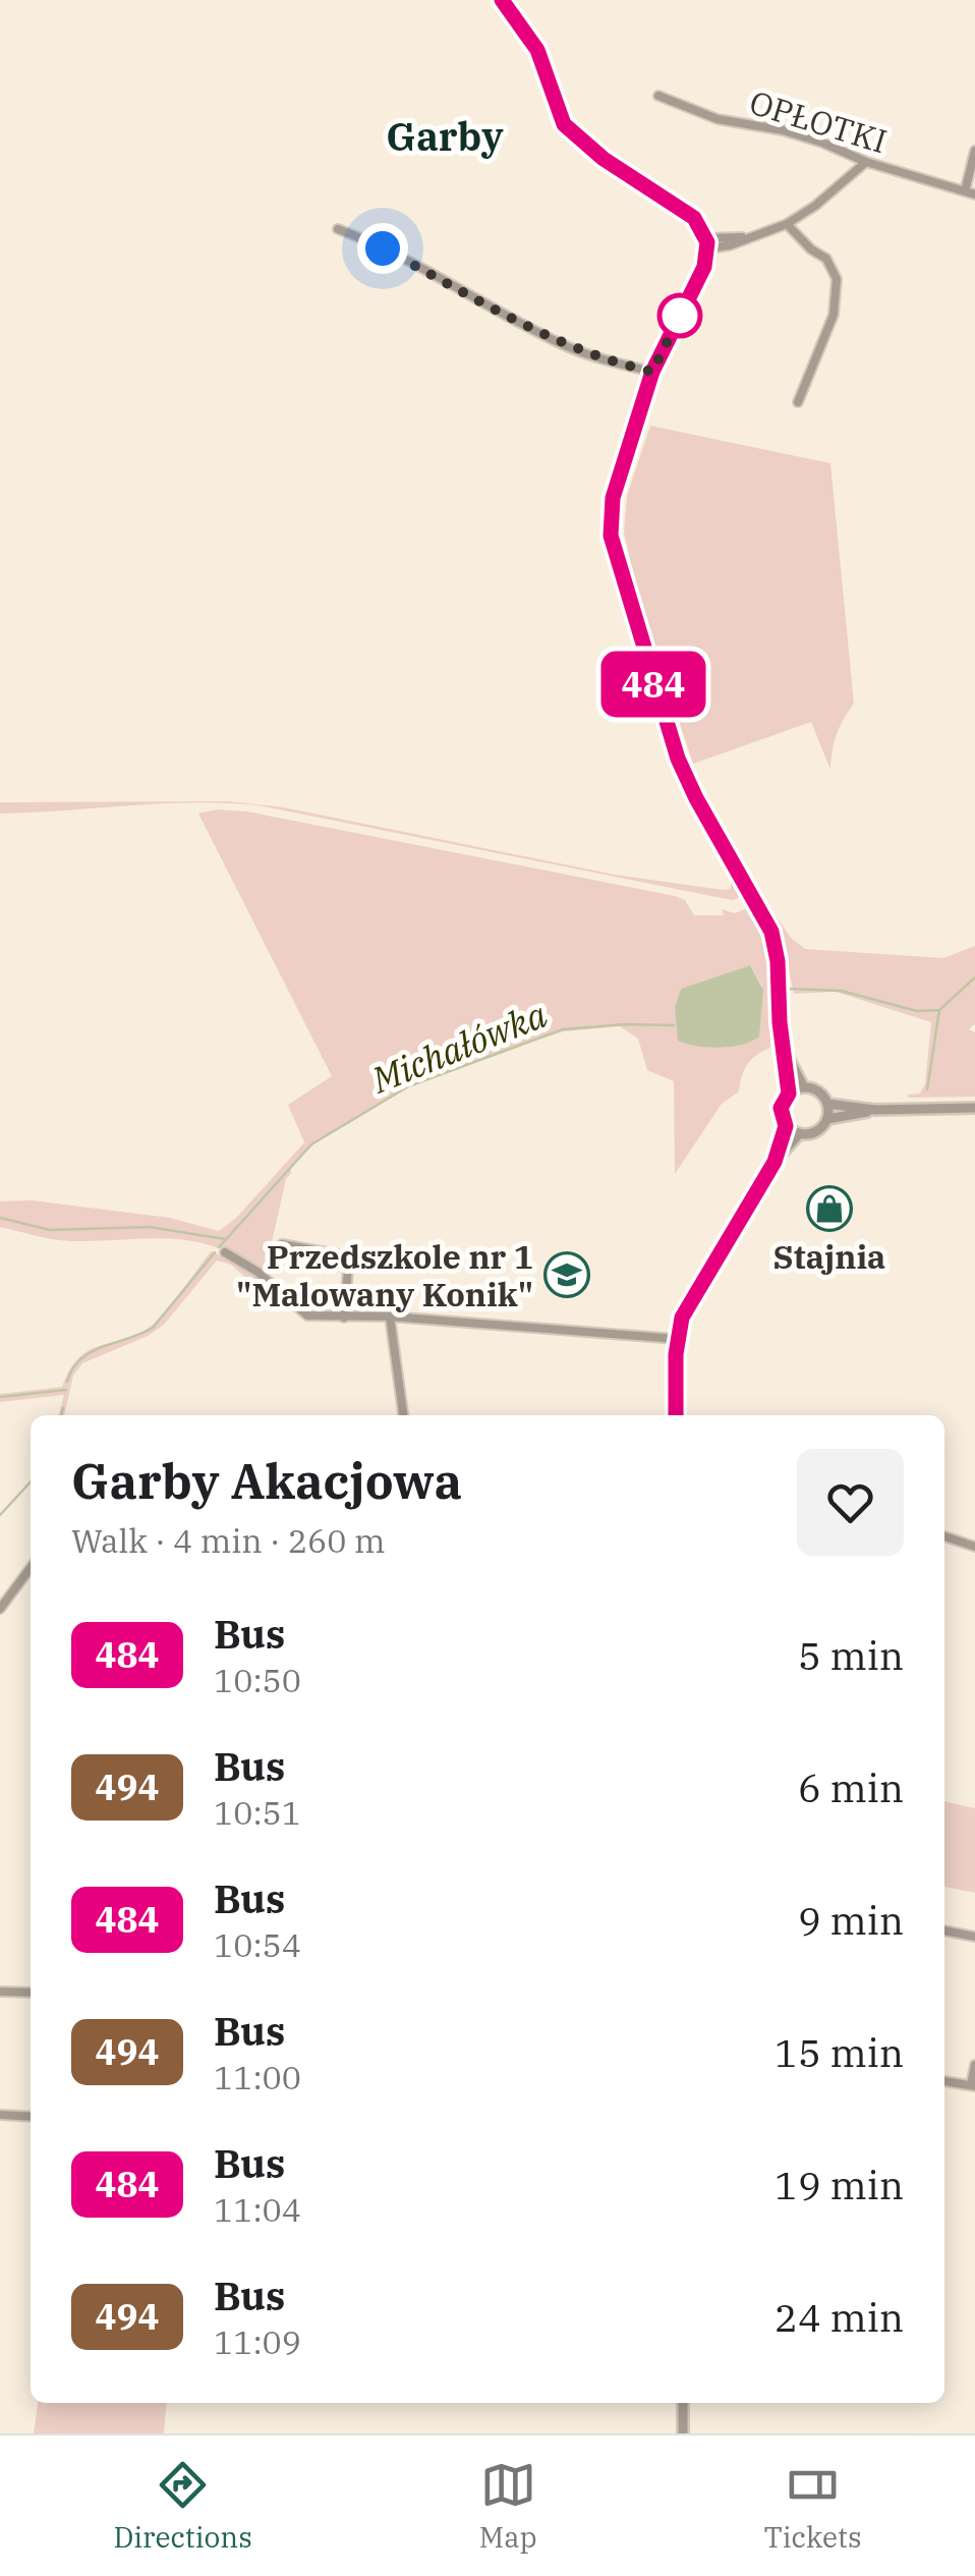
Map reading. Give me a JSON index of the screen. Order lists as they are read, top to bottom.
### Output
{
  "streets": {
    "street": ["OPŁOTKI"]
  },
  "districts": ["Garby"],
  "water": ["Michałówka"],
  "places": {
    "shop": ["Stajnia"],
    "school or university": ["Przedszkole nr 1 \"Malowany Konik\""]
  },
  "lines": ["bus line 484"],
  "page": {
    "on_map": "484",
    "heading": ["Garby Akacjowa", "Walk · 4 min · 260 m"],
    "list": [
      {
        "mark": "484",
        "name": "Bus",
        "note": "10:50",
        "value": "5 min"
      },
      {
        "mark": "494",
        "name": "Bus",
        "note": "10:51",
        "value": "6 min"
      },
      {
        "mark": "484",
        "name": "Bus",
        "note": "10:54",
        "value": "9 min"
      },
      {
        "mark": "494",
        "name": "Bus",
        "note": "11:00",
        "value": "15 min"
      },
      {
        "mark": "484",
        "name": "Bus",
        "note": "11:04",
        "value": "19 min"
      },
      {
        "mark": "494",
        "name": "Bus",
        "note": "11:09",
        "value": "24 min"
      }
    ],
    "tabs": ["Directions", "Map", "Tickets"]
  }
}
